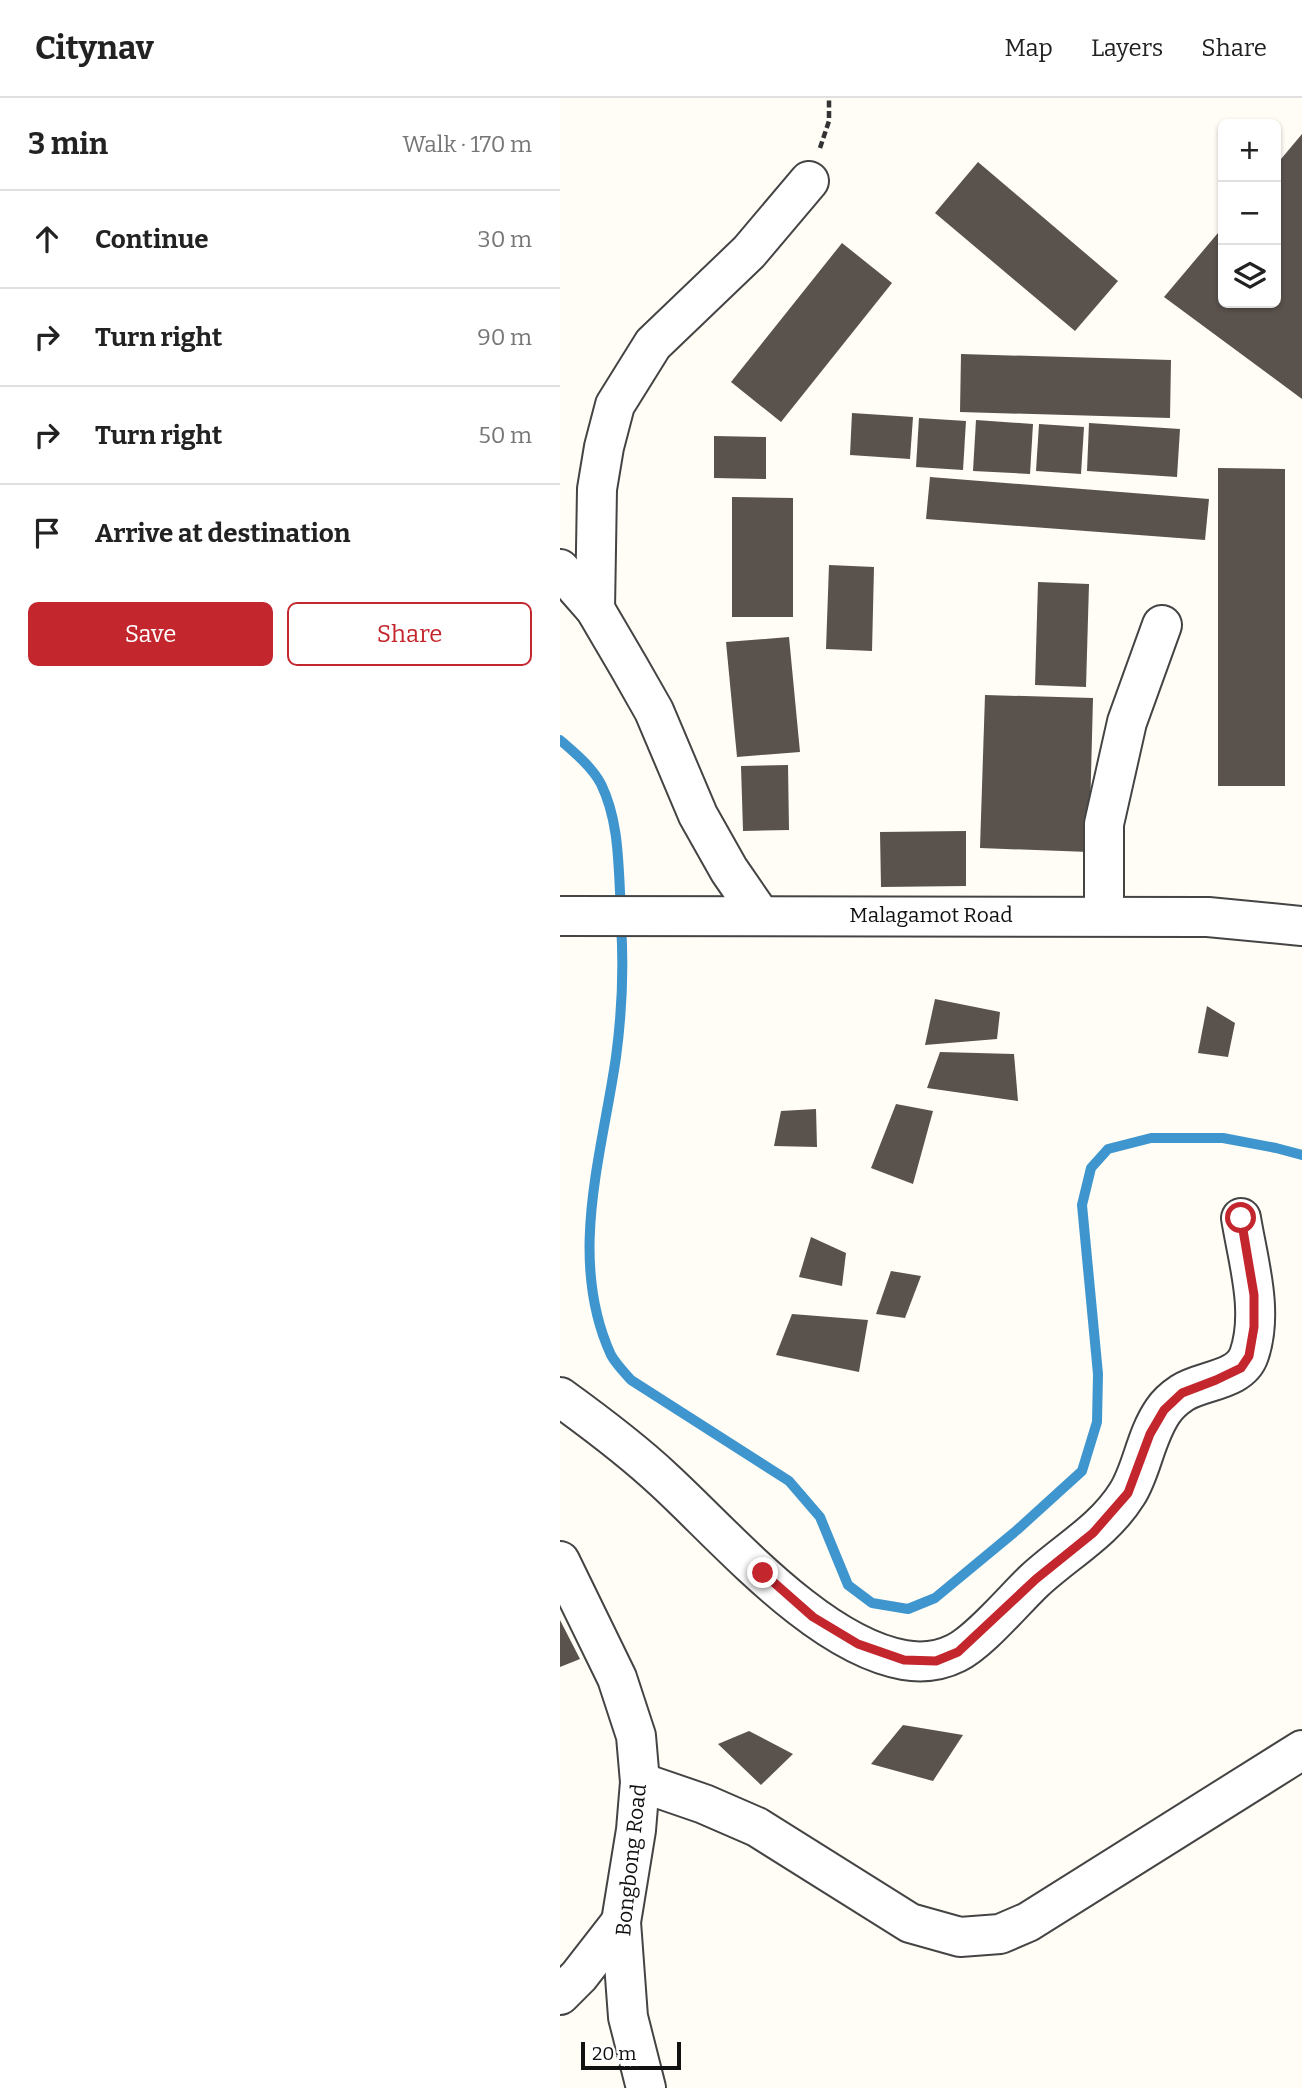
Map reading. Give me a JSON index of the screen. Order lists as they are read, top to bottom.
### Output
{
  "streets": {
    "street": ["Malagamot Road", "Bongbong Road"]
  },
  "scale_bar": "20 m",
  "page": {
    "header": "Citynav",
    "nav": ["Map", "Layers", "Share"],
    "heading": ["3 min", "Walk · 170 m"],
    "map_buttons": ["+", "−"],
    "list": [
      ["Continue", "30 m"],
      ["Turn right", "90 m"],
      ["Turn right", "50 m"],
      "Arrive at destination"
    ],
    "buttons": ["Save", "Share"],
    "scale": "20 m"
  }
}
